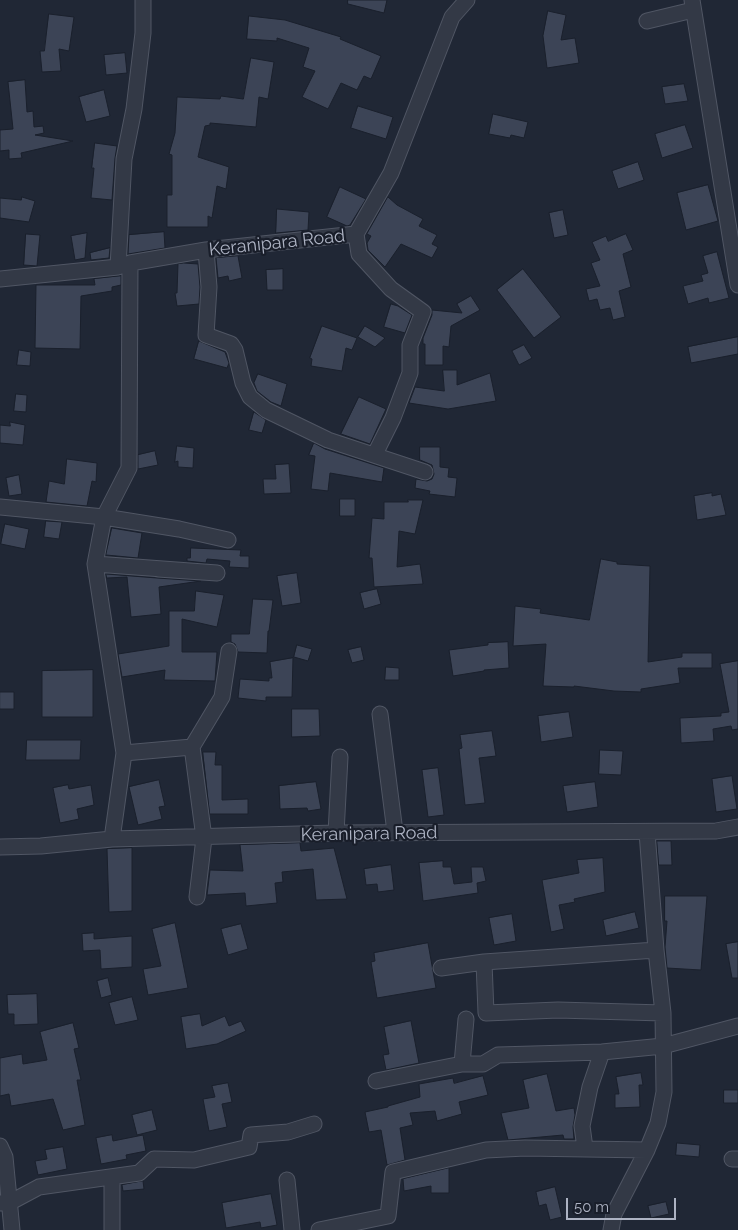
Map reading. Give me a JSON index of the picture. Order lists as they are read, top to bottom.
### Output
{
  "streets": {
    "street": ["Keranipara Road"]
  },
  "scale_bar": "50 m"
}
